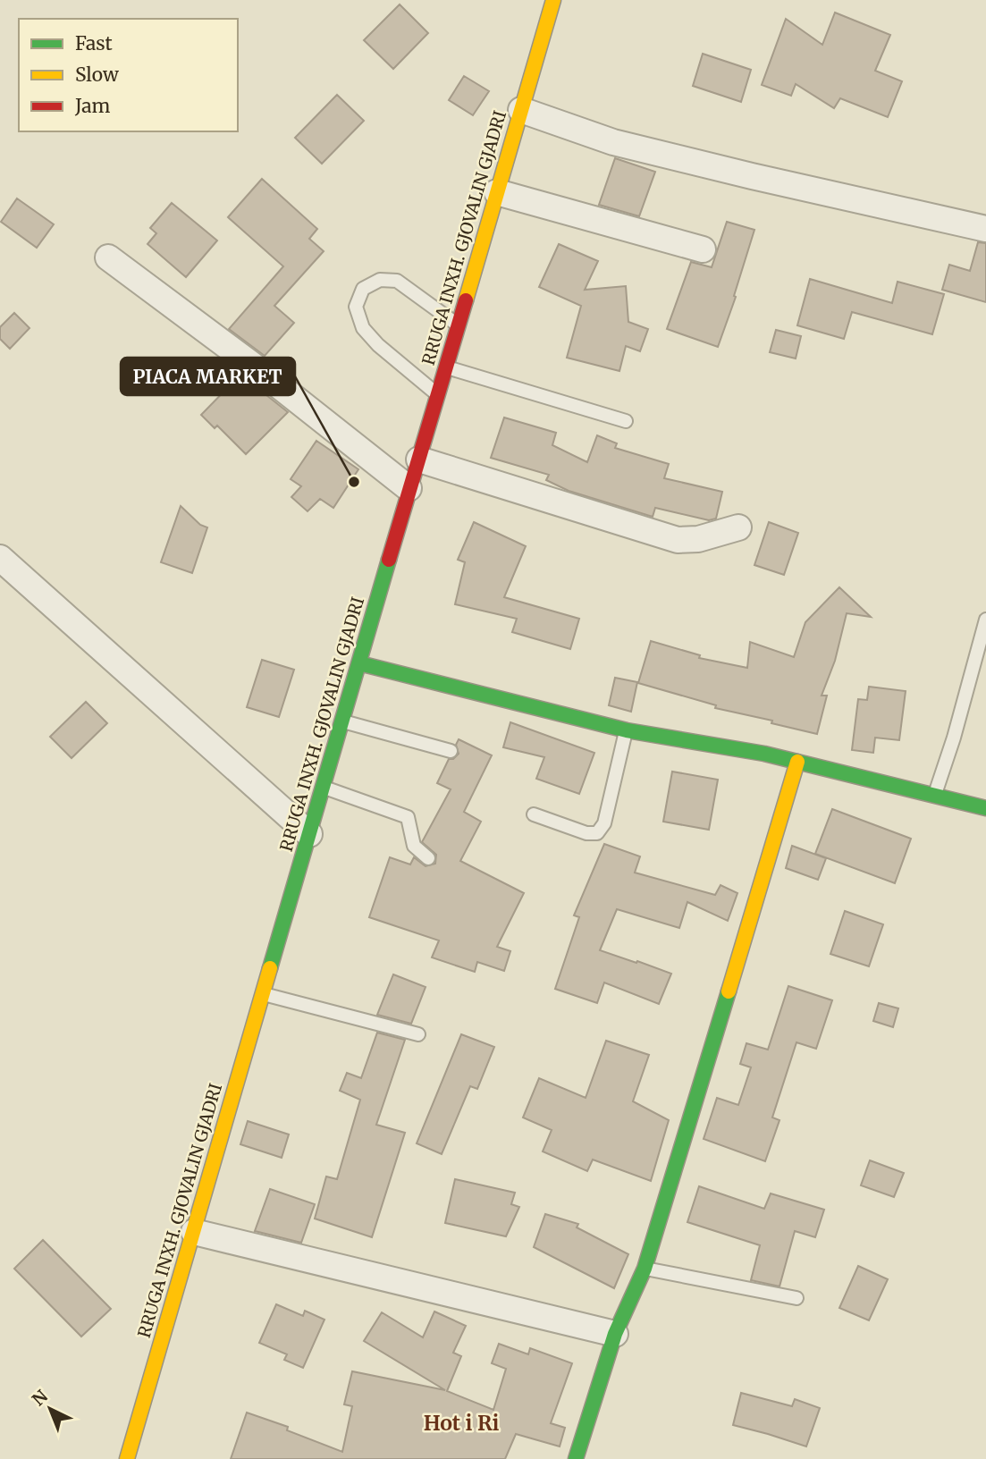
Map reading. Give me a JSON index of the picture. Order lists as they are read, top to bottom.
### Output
{
  "streets": {
    "main road": ["RRUGA INXH. GJOVALIN GJADRI"]
  },
  "districts": ["Hot i Ri"],
  "places": ["PIACA MARKET"],
  "legend": ["Fast", "Slow", "Jam"],
  "north": "top left"
}
